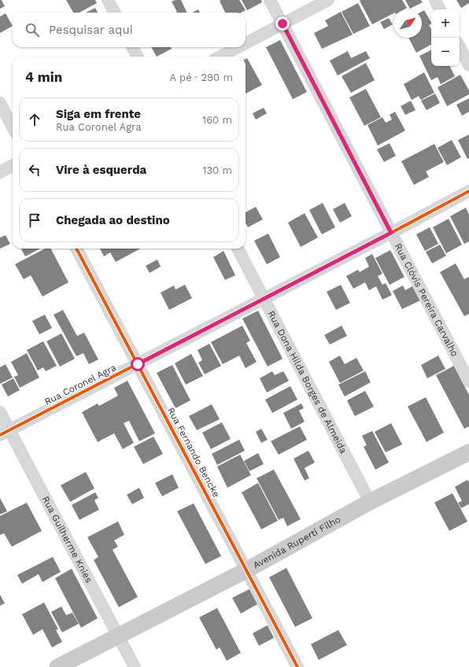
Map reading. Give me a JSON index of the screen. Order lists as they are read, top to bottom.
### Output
{
  "streets": {
    "main road": ["Avenida Ruperti Filho"],
    "street": [
      "Rua Clóvis Pereira Carvalho",
      "Rua Dona Hilda Borges de Almeida",
      "Rua Coronel Agra",
      "Rua Fernando Bencke",
      "Rua Guilherme Knies"
    ]
  },
  "crossings": [
    ["Rua Clóvis Pereira Carvalho", "Rua Coronel Agra"],
    ["Rua Dona Hilda Borges de Almeida", "Rua Coronel Agra"],
    ["Rua Dona Hilda Borges de Almeida", "Avenida Ruperti Filho"],
    ["Rua Coronel Agra", "Rua Fernando Bencke"],
    ["Rua Coronel Agra", "Rua Guilherme Knies"],
    ["Rua Fernando Bencke", "Avenida Ruperti Filho"],
    ["Rua Guilherme Knies", "Avenida Ruperti Filho"]
  ],
  "north": "top right",
  "page": {
    "map_buttons": ["+", "−"],
    "search": "Pesquisar aqui",
    "heading": ["4 min", "A pé · 290 m"],
    "list": [
      ["Siga em frente", "Rua Coronel Agra", "160 m"],
      ["Vire à esquerda", "130 m"],
      "Chegada ao destino"
    ]
  }
}
